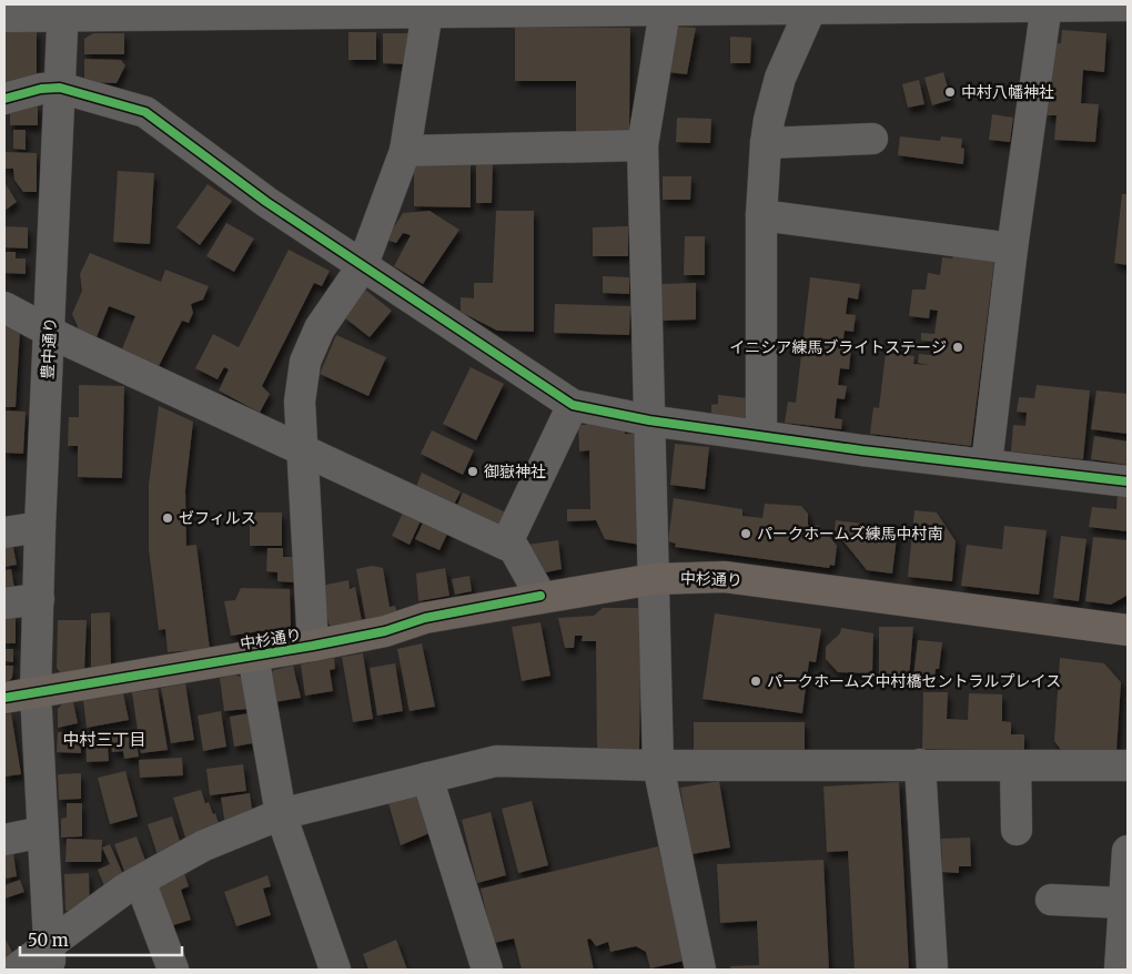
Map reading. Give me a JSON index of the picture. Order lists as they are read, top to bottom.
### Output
{
  "streets": {
    "main road": ["中杉通り"],
    "street": ["豊中通り"]
  },
  "crossings": [
    ["豊中通り", "中杉通り"]
  ],
  "districts": ["中村三丁目"],
  "places": [
    "中村八幡神社",
    "イニシア練馬ブライトステージ",
    "御嶽神社",
    "ゼフィルス",
    "パークホームズ練馬中村南",
    "パークホームズ中村橋セントラルプレイス"
  ],
  "scale_bar": "50 m"
}
